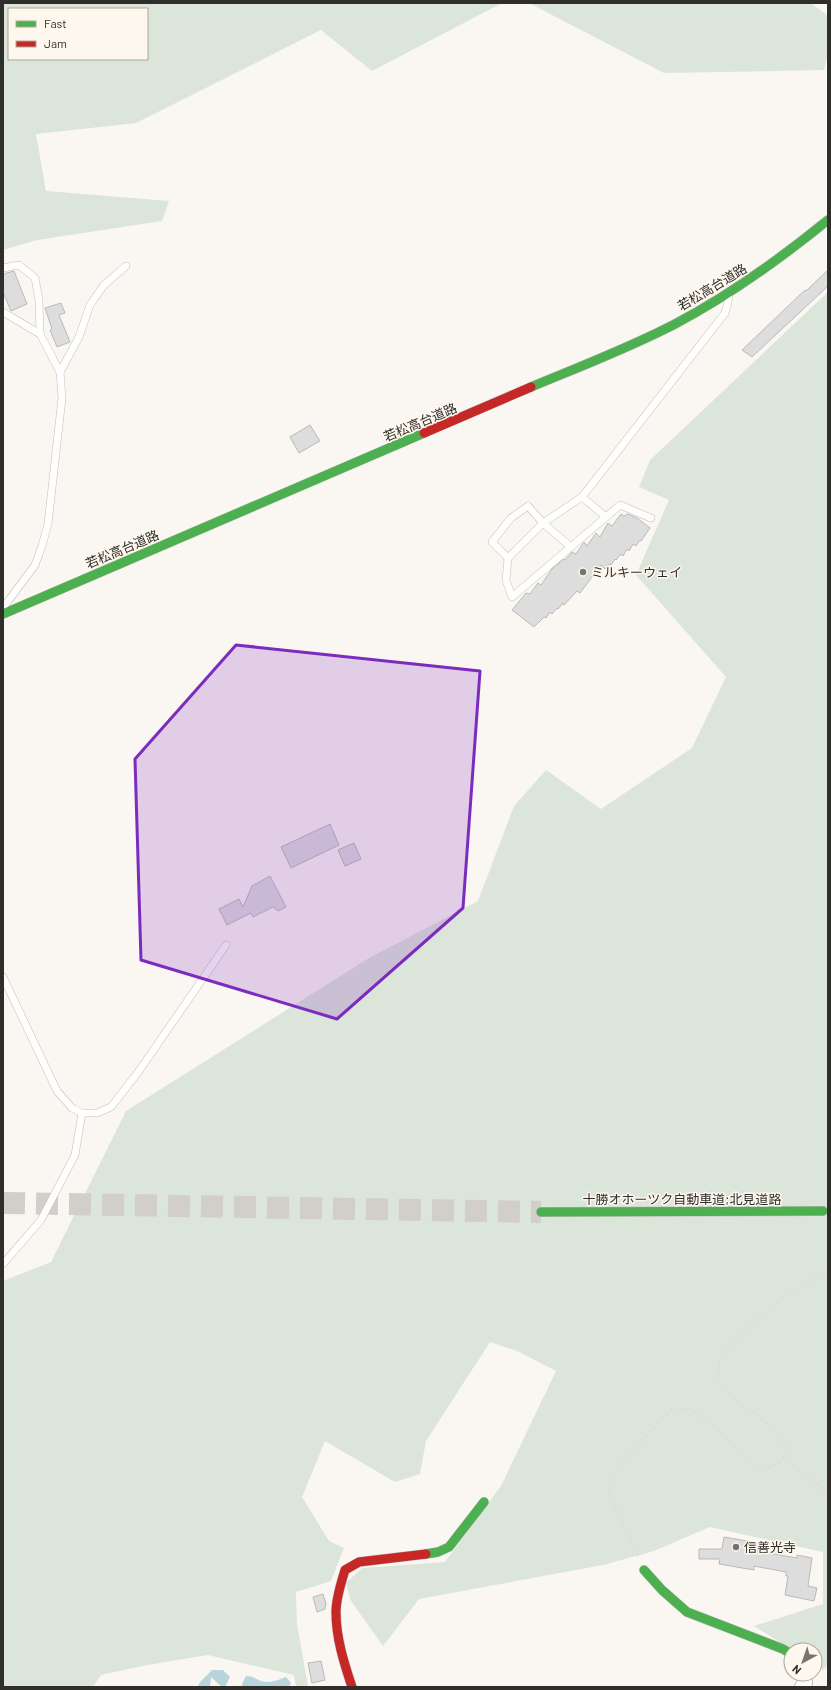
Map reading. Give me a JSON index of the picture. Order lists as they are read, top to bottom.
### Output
{
  "streets": {
    "main road": ["若松高台道路", "十勝オホーツク自動車道;北見道路"]
  },
  "places": ["ミルキーウェイ", "信善光寺"],
  "legend": ["Fast", "Jam"],
  "north": "bottom left"
}
